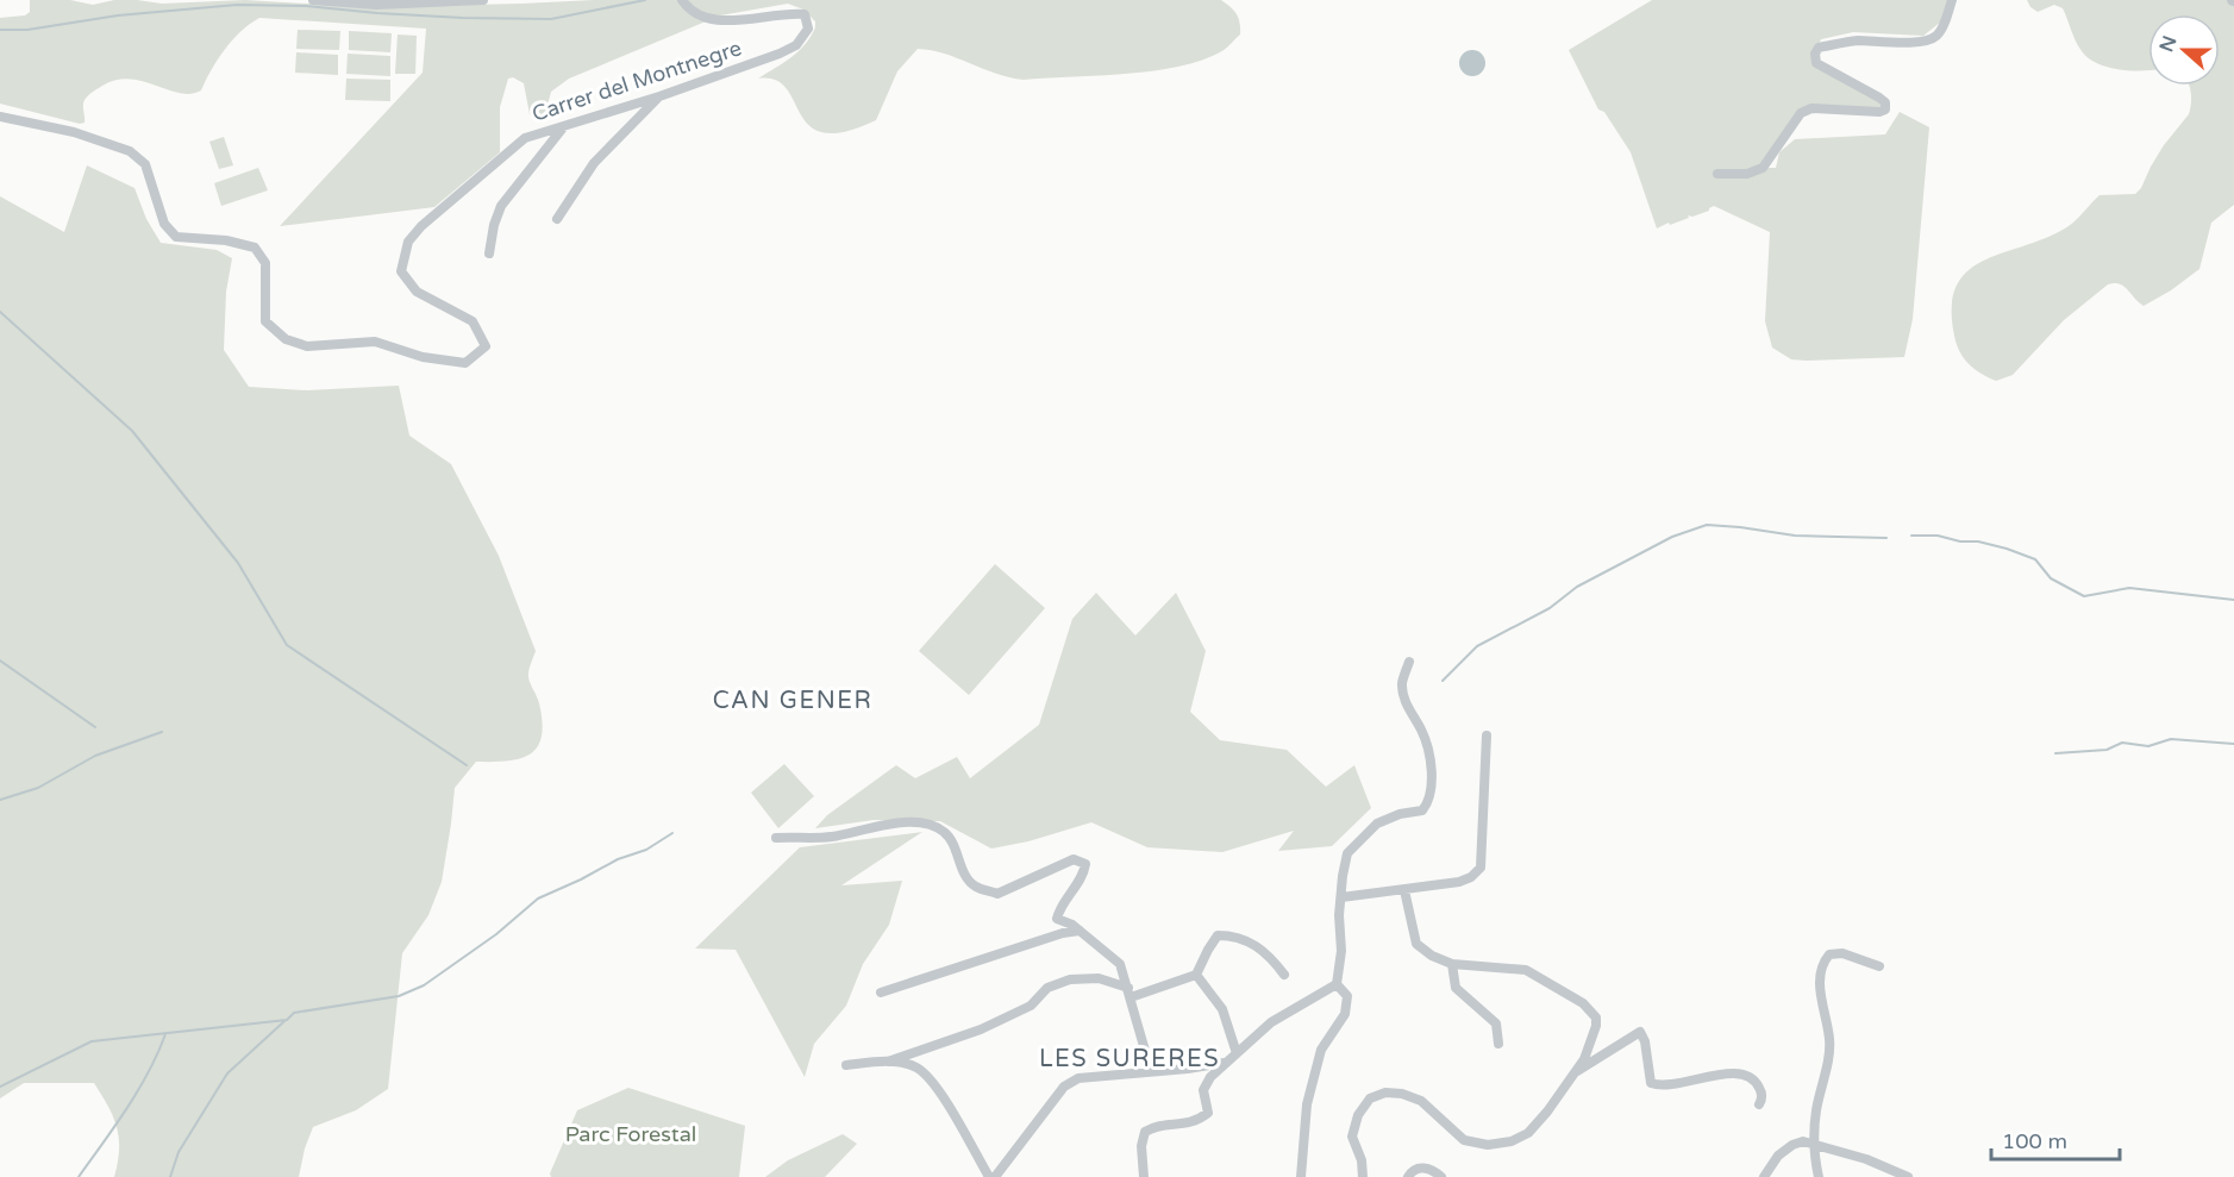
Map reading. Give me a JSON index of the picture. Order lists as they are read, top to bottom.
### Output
{
  "streets": {
    "street": ["Carrer del Montnegre"]
  },
  "districts": ["CAN GENER", "LES SURERES"],
  "parks": ["Parc Forestal"],
  "scale_bar": "100 m",
  "north": "left"
}
